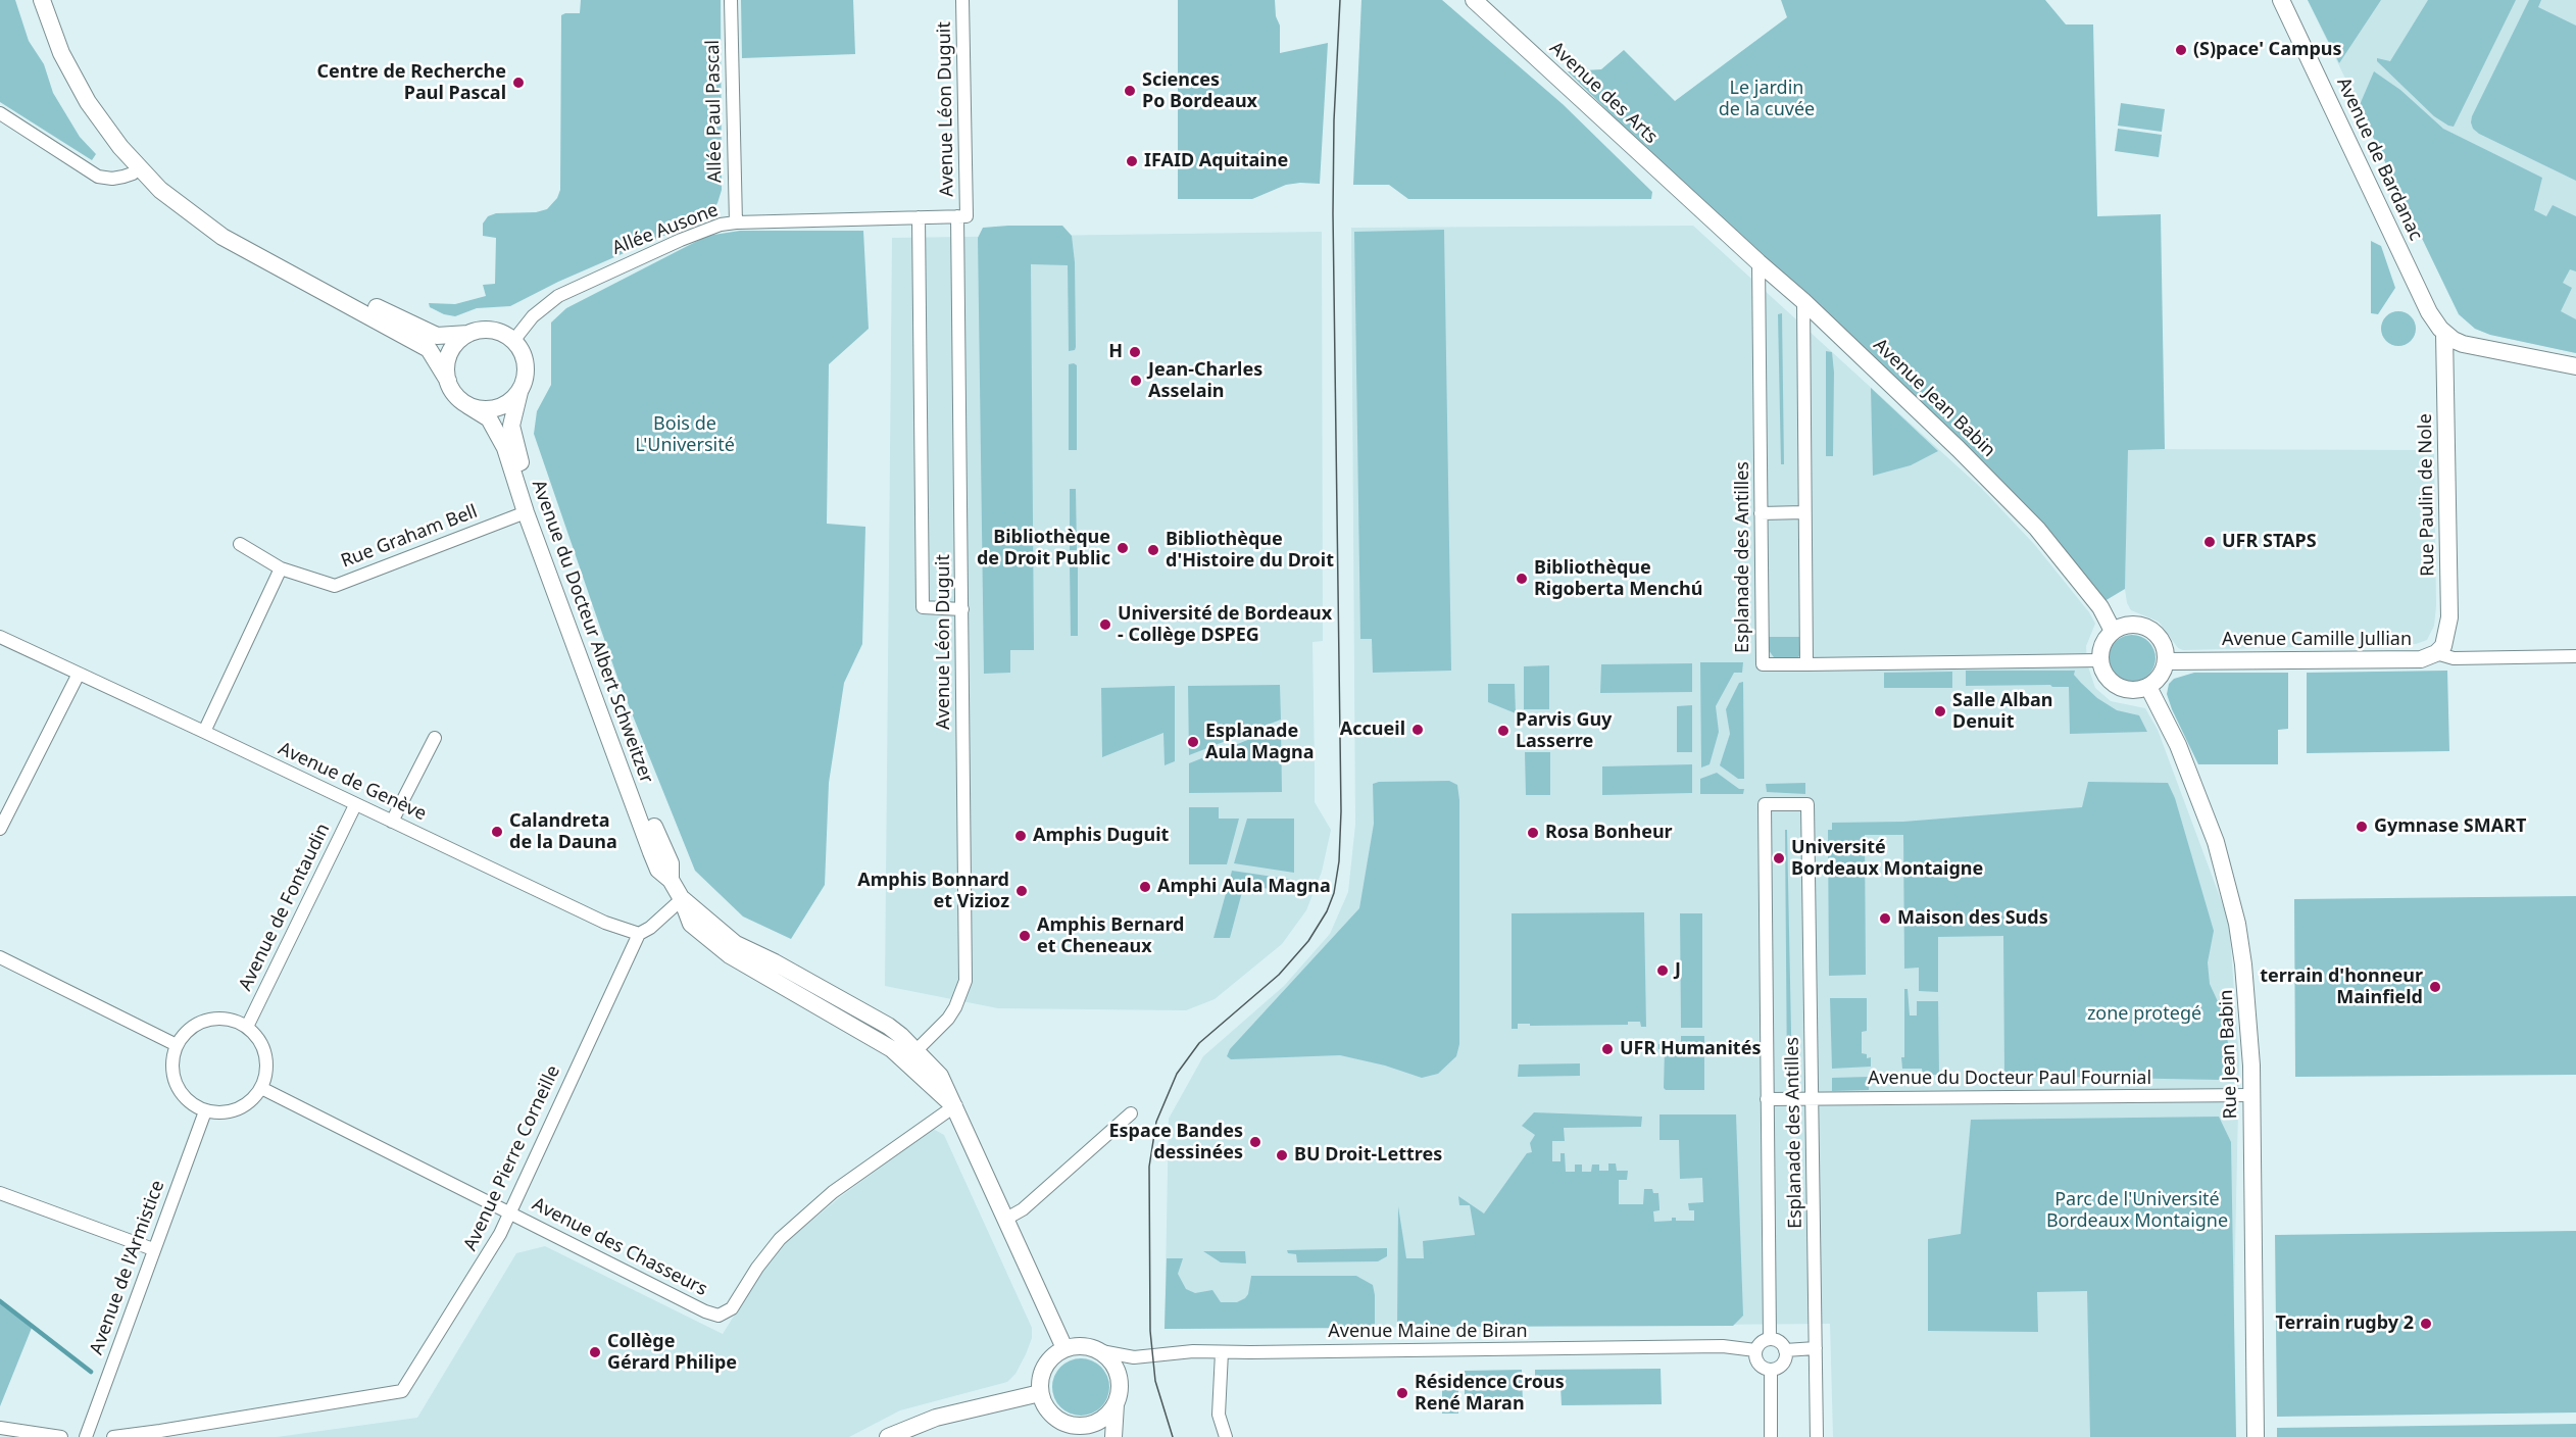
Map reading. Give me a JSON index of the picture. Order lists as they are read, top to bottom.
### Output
{
  "streets": {
    "main road": [
      "Avenue des Arts",
      "Avenue de Bardanac",
      "Avenue Jean Babin",
      "Rue Paulin de Nole",
      "Avenue du Docteur Albert Schweitzer",
      "Avenue Camille Jullian",
      "Rue Jean Babin"
    ],
    "street": [
      "Avenue Léon Duguit",
      "Allée Paul Pascal",
      "Allée Ausone",
      "Rue Graham Bell",
      "Esplanade des Antilles",
      "Avenue de Genève",
      "Avenue de Fontaudin",
      "Avenue du Docteur Paul Fournial",
      "Avenue Pierre Corneille",
      "Avenue des Chasseurs",
      "Avenue de l'Armistice",
      "Avenue Maine de Biran"
    ]
  },
  "crossings": [
    ["Avenue des Arts", "Avenue Jean Babin"],
    ["Avenue Léon Duguit", "Allée Ausone"],
    ["Avenue Léon Duguit", "Avenue du Docteur Albert Schweitzer"],
    ["Allée Paul Pascal", "Allée Ausone"],
    ["Avenue de Bardanac", "Rue Paulin de Nole"],
    ["Allée Ausone", "Avenue du Docteur Albert Schweitzer"],
    ["Avenue Jean Babin", "Esplanade des Antilles"],
    ["Avenue Jean Babin", "Avenue Camille Jullian"],
    ["Avenue Jean Babin", "Rue Jean Babin"],
    ["Rue Paulin de Nole", "Avenue Camille Jullian"],
    ["Rue Graham Bell", "Avenue du Docteur Albert Schweitzer"],
    ["Esplanade des Antilles", "Avenue du Docteur Paul Fournial"],
    ["Esplanade des Antilles", "Avenue Maine de Biran"],
    ["Avenue du Docteur Albert Schweitzer", "Avenue des Chasseurs"],
    ["Avenue du Docteur Albert Schweitzer", "Avenue Maine de Biran"],
    ["Avenue Camille Jullian", "Rue Jean Babin"],
    ["Avenue de Genève", "Avenue de Fontaudin"],
    ["Avenue de Genève", "Avenue Pierre Corneille"],
    ["Avenue de Fontaudin", "Avenue des Chasseurs"],
    ["Avenue de Fontaudin", "Avenue de l'Armistice"],
    ["Rue Jean Babin", "Avenue du Docteur Paul Fournial"],
    ["Avenue Pierre Corneille", "Avenue des Chasseurs"],
    ["Avenue des Chasseurs", "Avenue de l'Armistice"]
  ],
  "parks": [
    "Le jardin de la cuvée",
    "Bois de L'Université",
    "zone protegé",
    "Parc de l'Université Bordeaux Montaigne"
  ],
  "places": [
    "(S)pace' Campus",
    "Centre de Recherche Paul Pascal",
    "Sciences Po Bordeaux",
    "IFAID Aquitaine",
    "H",
    "Jean-Charles Asselain",
    "UFR STAPS",
    "Bibliothèque de Droit Public",
    "Bibliothèque d'Histoire du Droit",
    "Bibliothèque Rigoberta Menchú",
    "Université de Bordeaux - Collège DSPEG",
    "Salle Alban Denuit",
    "Accueil",
    "Parvis Guy Lasserre",
    "Esplanade Aula Magna",
    "Gymnase SMART",
    "Calandreta de la Dauna",
    "Rosa Bonheur",
    "Amphis Duguit",
    "Université Bordeaux Montaigne",
    "Amphi Aula Magna",
    "Amphis Bonnard et Vizioz",
    "Maison des Suds",
    "Amphis Bernard et Cheneaux",
    "J",
    "terrain d'honneur Mainfield",
    "UFR Humanités",
    "Espace Bandes dessinées",
    "BU Droit-Lettres",
    "Terrain rugby 2",
    "Collège Gérard Philipe",
    "Résidence Crous René Maran"
  ]
}
